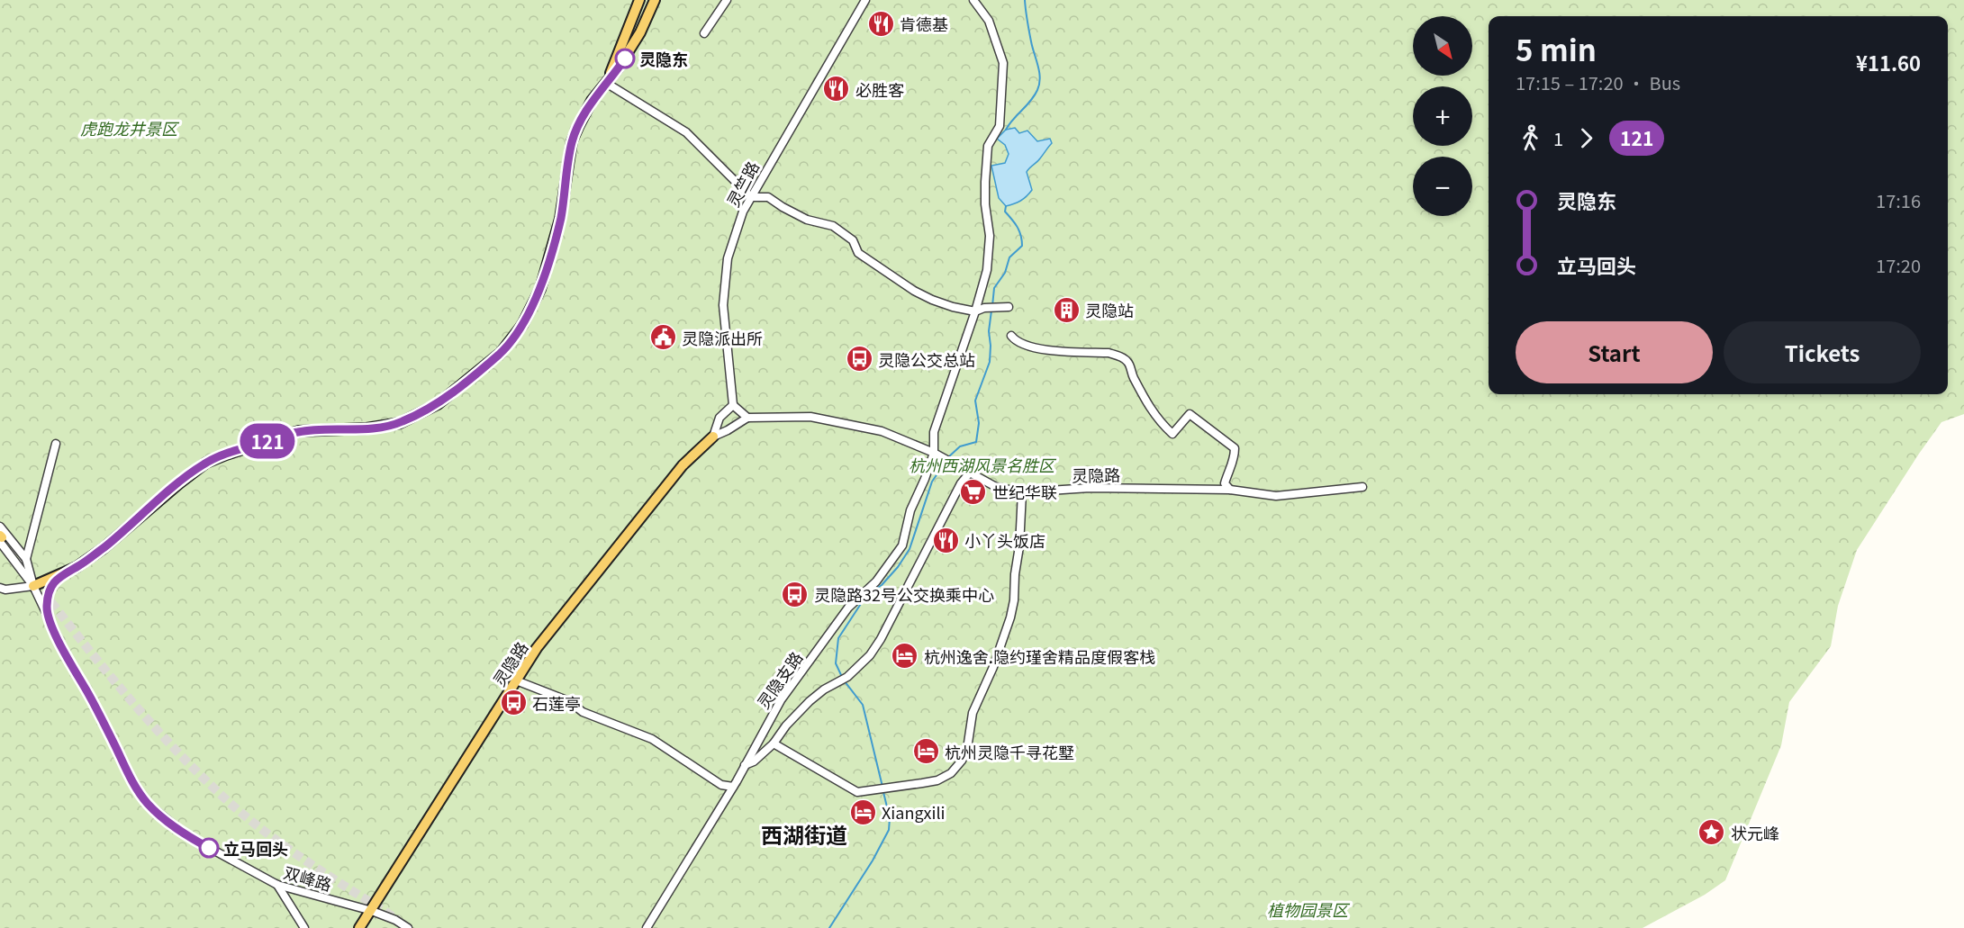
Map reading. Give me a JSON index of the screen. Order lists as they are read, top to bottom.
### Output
{
  "streets": {
    "main road": ["灵隐路"],
    "street": ["灵竺路", "灵隐支路", "双峰路"]
  },
  "crossings": [
    ["灵隐路", "灵隐支路"],
    ["灵隐路", "双峰路"]
  ],
  "districts": ["西湖街道"],
  "parks": ["虎跑龙井景区", "杭州西湖风景名胜区", "植物园景区"],
  "places": {
    "restaurant": ["肯德基", "必胜客", "小丫头饭店"],
    "other": ["灵隐东", "立马回头"],
    "building": ["灵隐站"],
    "public building": ["灵隐派出所"],
    "bus stop": ["灵隐公交总站", "灵隐路32号公交换乘中心", "石莲亭"],
    "supermarket": ["世纪华联"],
    "hotel": ["杭州逸舍.隐约瑾舍精品度假客栈", "杭州灵隐千寻花墅", "Xiangxili"],
    "place": ["状元峰"]
  },
  "lines": ["bus line 121"],
  "north": "bottom right",
  "page": {
    "on_map": "121",
    "map_buttons": ["+", "−"],
    "heading": ["5 min", "17:15 – 17:20 · Bus", "¥11.60"],
    "legs": ["1", "121"],
    "list": [
      {
        "name": "灵隐东",
        "value": "17:16"
      },
      {
        "name": "立马回头",
        "value": "17:20"
      }
    ],
    "buttons": ["Start", "Tickets"]
  }
}
